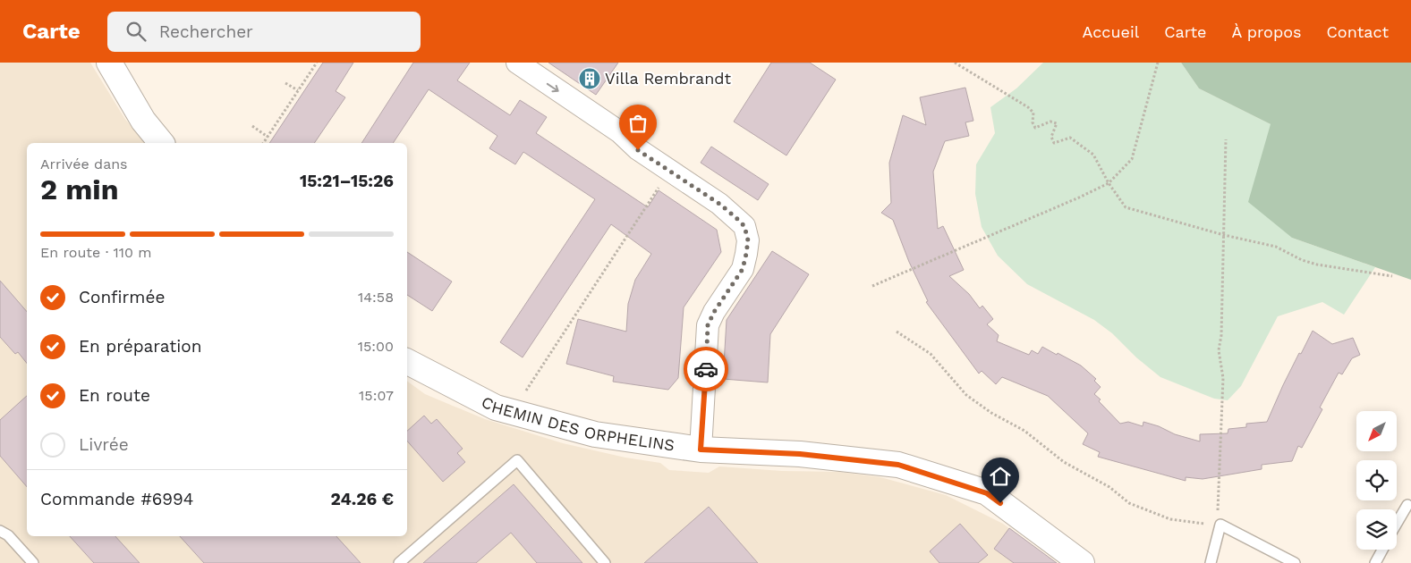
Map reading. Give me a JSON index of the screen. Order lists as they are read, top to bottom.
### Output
{
  "streets": {
    "street": ["CHEMIN DES ORPHELINS"]
  },
  "places": {
    "building": ["Villa Rembrandt"]
  },
  "north": "bottom left",
  "page": {
    "header": "Carte",
    "search": "Rechercher",
    "nav": [
      "Accueil",
      "Carte",
      "À propos",
      "Contact"
    ],
    "heading": ["2 min", "Arrivée dans", "15:21–15:26"],
    "panel": ["Commande #6994", "24.26 €"],
    "bar": "En route · 110 m",
    "list": [
      ["Confirmée", "14:58"],
      ["En préparation", "15:00"],
      ["En route", "15:07"],
      "Livrée"
    ]
  }
}
